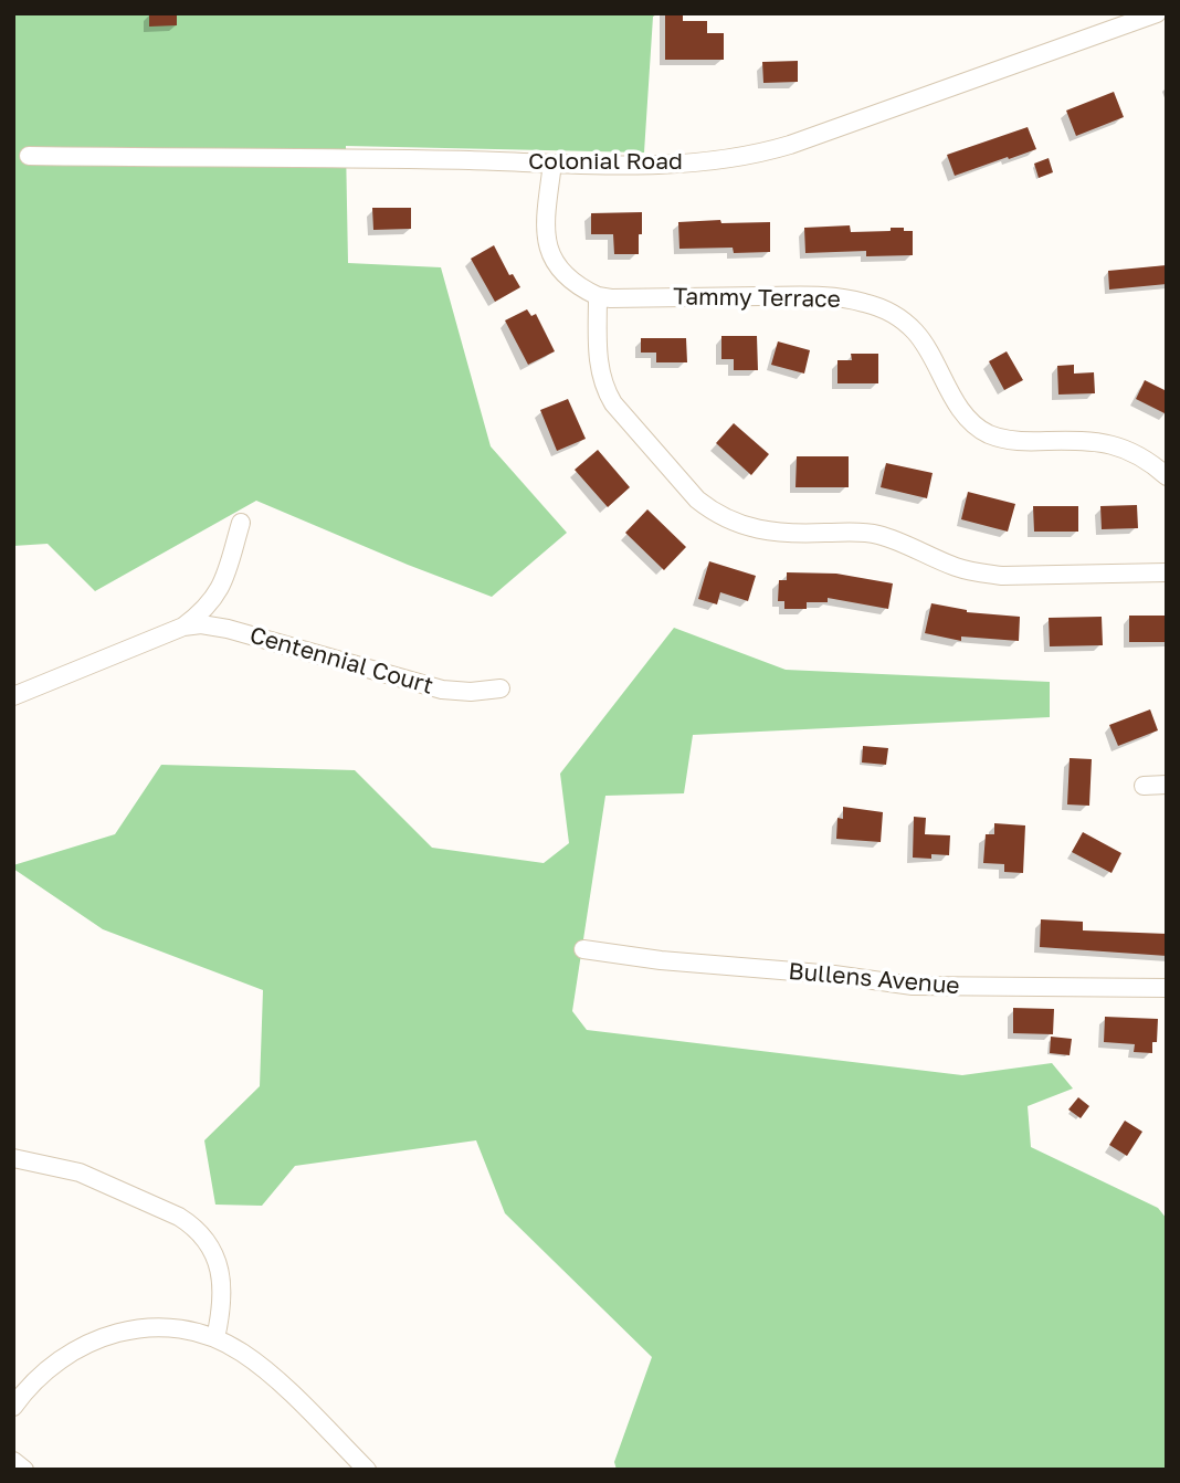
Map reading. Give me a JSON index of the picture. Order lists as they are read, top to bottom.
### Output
{
  "streets": {
    "street": [
      "Colonial Road",
      "Tammy Terrace",
      "Centennial Court",
      "Bullens Avenue"
    ]
  },
  "crossings": [
    ["Colonial Road", "Tammy Terrace"]
  ]
}
